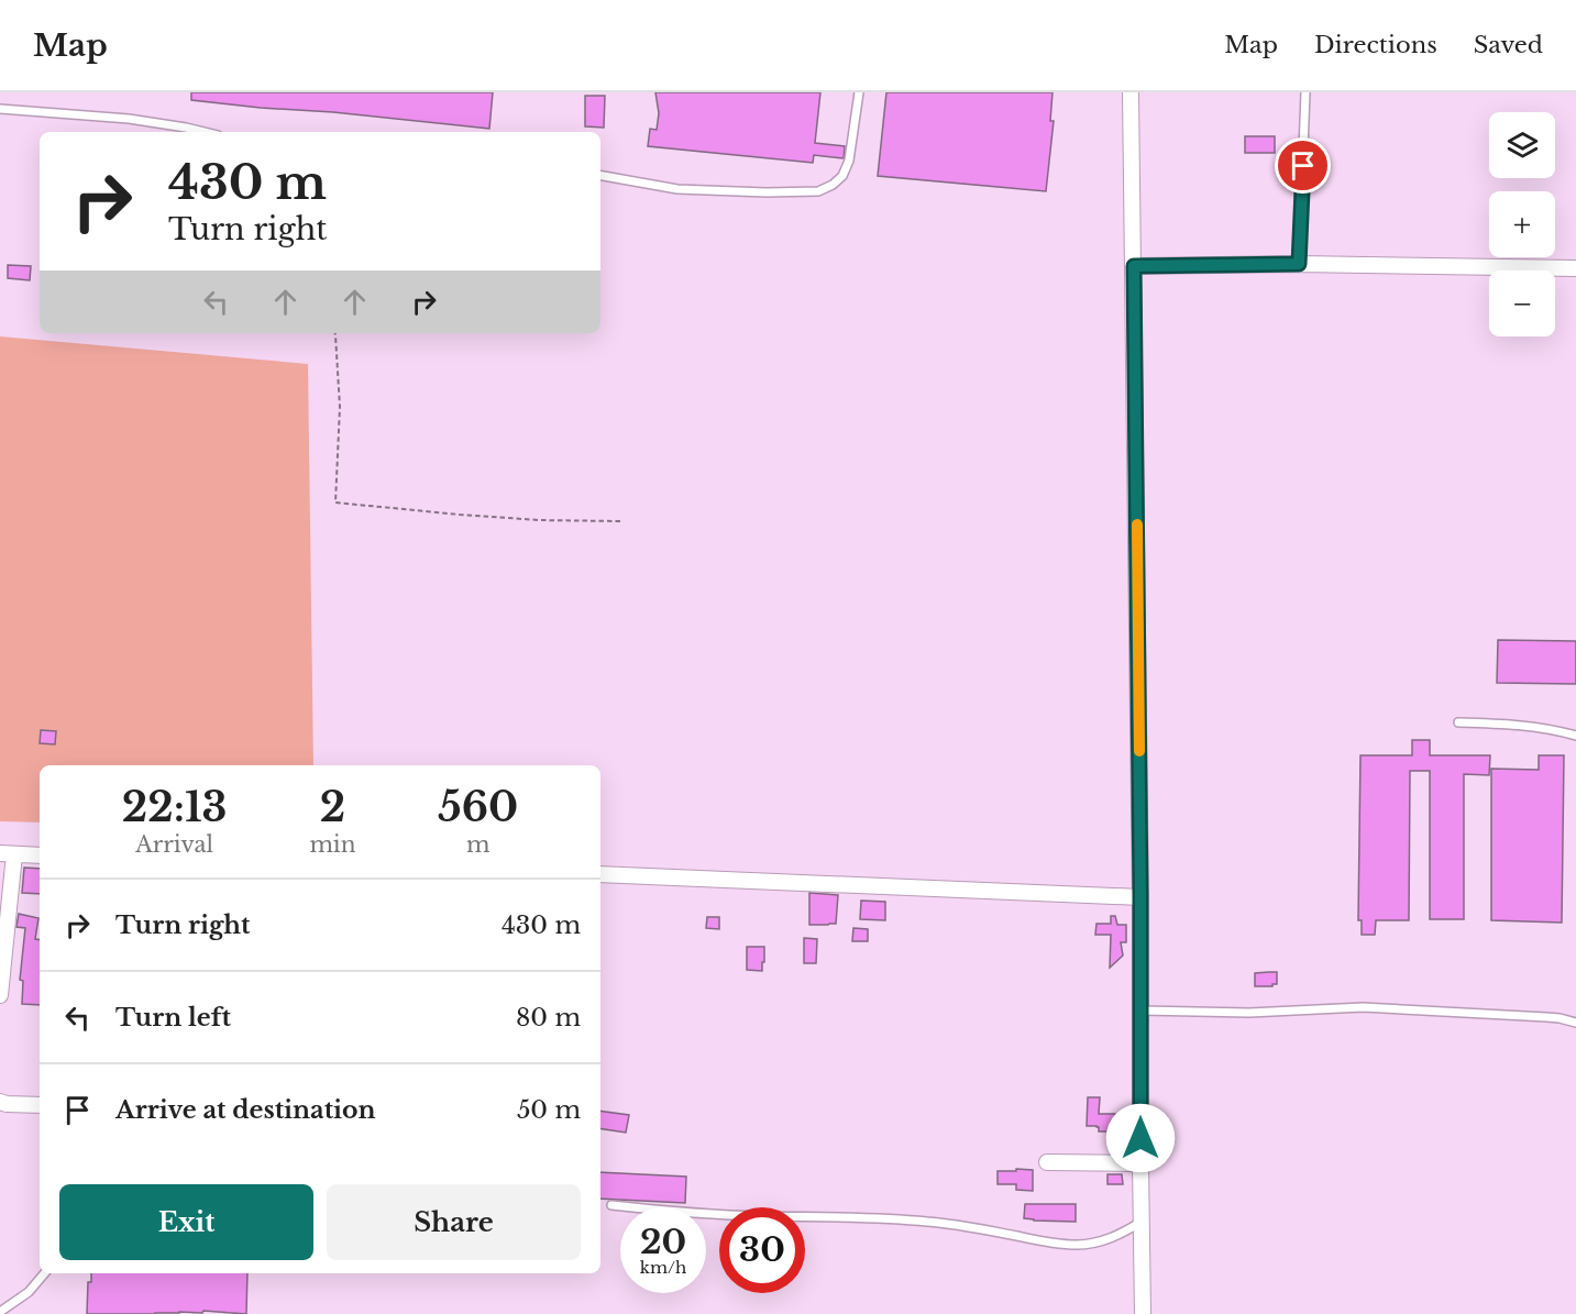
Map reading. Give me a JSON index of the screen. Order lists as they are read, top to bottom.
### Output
{
  "page": {
    "header": "Map",
    "nav": ["Map", "Directions", "Saved"],
    "map_buttons": ["+", "−"],
    "turn": ["430 m", "Turn right"],
    "eta": [
      "22:13",
      "Arrival",
      "2",
      "min",
      "560",
      "m"
    ],
    "list": [
      {
        "name": "Turn right",
        "value": "430 m"
      },
      {
        "name": "Turn left",
        "value": "80 m"
      },
      {
        "name": "Arrive at destination",
        "value": "50 m"
      }
    ],
    "buttons": ["Exit", "Share"],
    "speed": "20 km/h",
    "limit": "30"
  }
}
